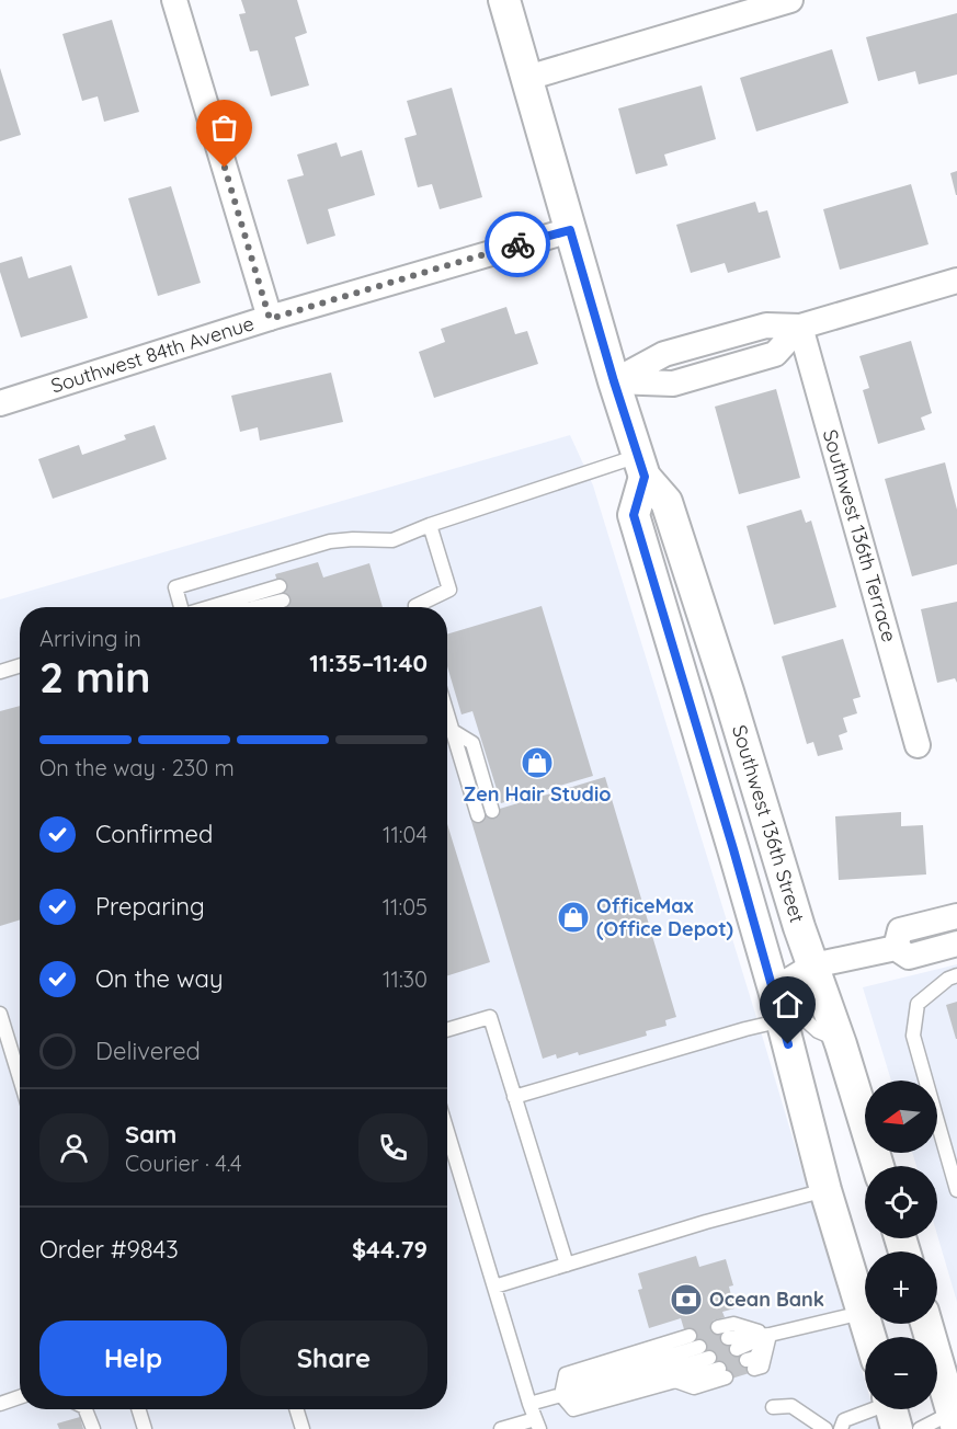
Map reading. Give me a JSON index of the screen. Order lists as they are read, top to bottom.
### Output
{
  "streets": {
    "street": ["Southwest 84th Avenue", "Southwest 136th Terrace", "Southwest 136th Street"]
  },
  "crossings": [
    ["Southwest 84th Avenue", "Southwest 136th Street"]
  ],
  "places": {
    "shop": ["Zen Hair Studio", "OfficeMax (Office Depot)"],
    "bank": ["Ocean Bank"]
  },
  "north": "left",
  "page": {
    "heading": ["2 min", "Arriving in", "11:35–11:40"],
    "panel": [
      "Sam",
      "Courier · 4.4",
      "Order #9843",
      "$44.79"
    ],
    "bar": "On the way · 230 m",
    "list": [
      ["Confirmed", "11:04"],
      ["Preparing", "11:05"],
      ["On the way", "11:30"],
      "Delivered"
    ],
    "map_buttons": ["+", "−"],
    "buttons": ["Help", "Share"]
  }
}
